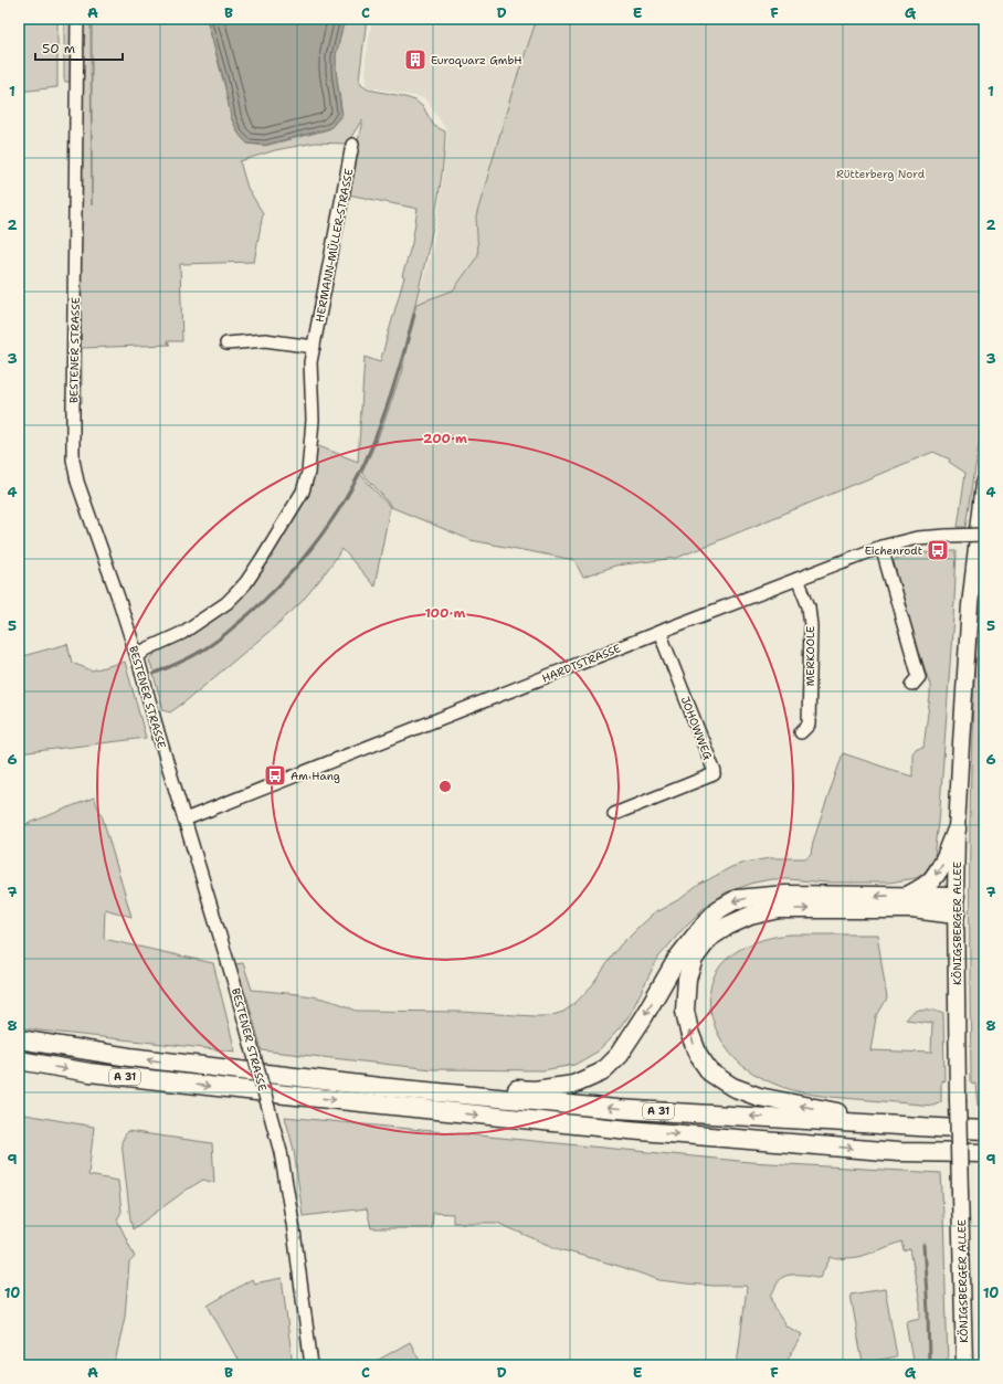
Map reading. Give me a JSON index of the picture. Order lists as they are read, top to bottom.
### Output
{
  "streets": {
    "highway": ["A 31"],
    "main road": ["KÖNIGSBERGER ALLEE"],
    "street": [
      "HERMANN-MÜLLER-STRASSE",
      "BESTENER STRASSE",
      "MERKOOLE",
      "HARDTSTRASSE",
      "JOHOWWEG"
    ]
  },
  "crossings": [
    ["HERMANN-MÜLLER-STRASSE", "BESTENER STRASSE"],
    ["BESTENER STRASSE", "HARDTSTRASSE"],
    ["MERKOOLE", "HARDTSTRASSE"],
    ["HARDTSTRASSE", "JOHOWWEG"]
  ],
  "parks": ["Rütterberg Nord"],
  "places": {
    "building": ["Euroquarz GmbH"],
    "bus stop": ["Eichenrodt", "Am Hang"]
  },
  "scale_bar": "50 m",
  "grid": {
    "columns": [
      "A",
      "B",
      "C",
      "D",
      "E",
      "F",
      "G"
    ],
    "rows": [
      "1",
      "2",
      "3",
      "4",
      "5",
      "6",
      "7",
      "8",
      "9",
      "10"
    ]
  },
  "rings": ["200 m", "100 m"]
}
